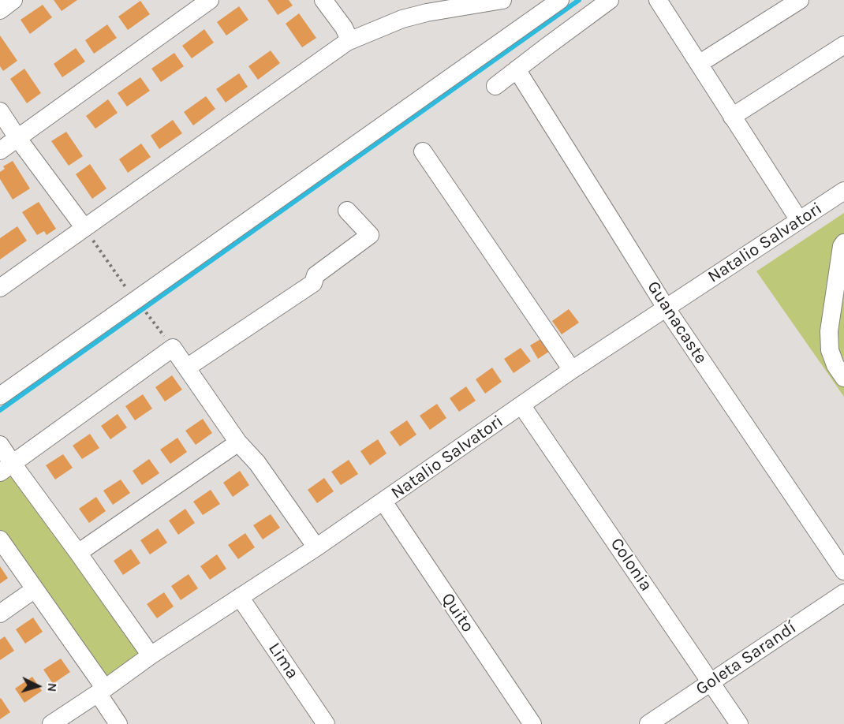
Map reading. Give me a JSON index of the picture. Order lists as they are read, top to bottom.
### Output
{
  "streets": {
    "street": [
      "Natalio Salvatori",
      "Guanacaste",
      "Colonia",
      "Quito",
      "Goleta Sarandí",
      "Lima"
    ]
  },
  "crossings": [
    ["Natalio Salvatori", "Guanacaste"],
    ["Natalio Salvatori", "Colonia"],
    ["Natalio Salvatori", "Quito"],
    ["Natalio Salvatori", "Lima"],
    ["Colonia", "Goleta Sarandí"]
  ],
  "north": "right"
}
